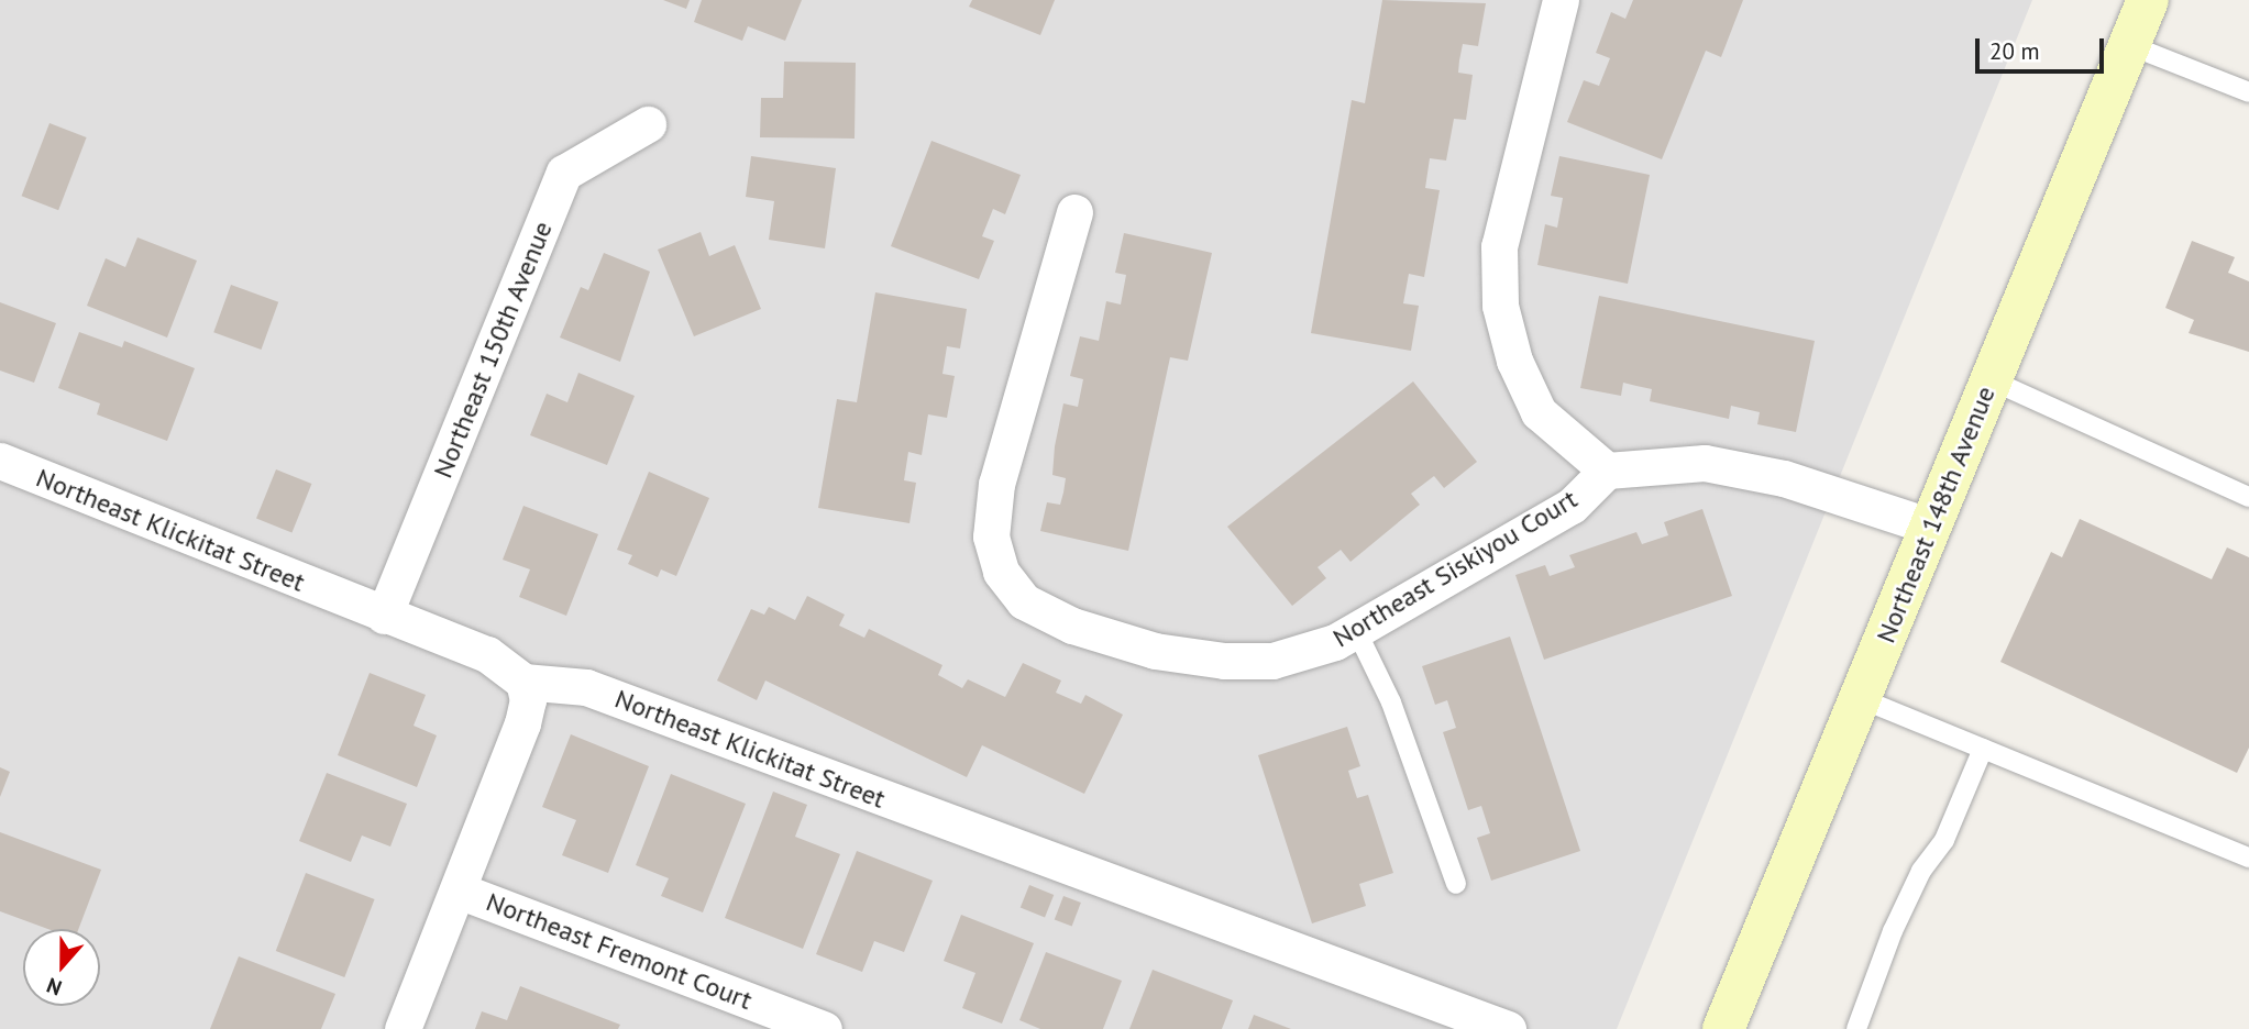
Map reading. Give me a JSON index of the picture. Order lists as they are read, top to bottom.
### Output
{
  "streets": {
    "main road": ["Northeast 148th Avenue"],
    "street": [
      "Northeast 150th Avenue",
      "Northeast Klickitat Street",
      "Northeast Siskiyou Court",
      "Northeast Fremont Court"
    ]
  },
  "crossings": [
    ["Northeast 150th Avenue", "Northeast Klickitat Street"]
  ],
  "scale_bar": "20 m",
  "north": "bottom"
}
